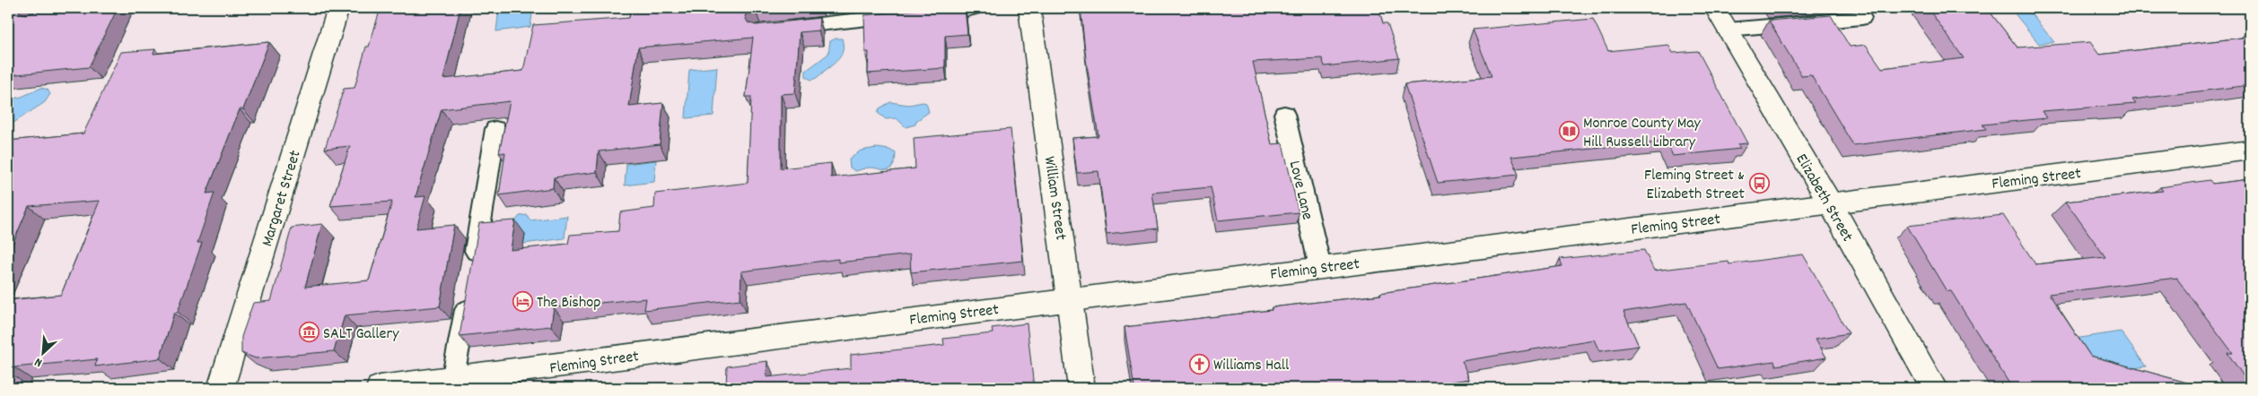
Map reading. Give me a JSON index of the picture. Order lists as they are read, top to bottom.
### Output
{
  "streets": {
    "street": [
      "Fleming Street",
      "Elizabeth Street",
      "Margaret Street",
      "William Street"
    ],
    "lane": ["Love Lane"]
  },
  "crossings": [
    ["Fleming Street", "Love Lane"],
    ["Fleming Street", "Elizabeth Street"],
    ["Fleming Street", "William Street"]
  ],
  "places": {
    "library": ["Monroe County May Hill Russell Library"],
    "bus stop": ["Fleming Street & Elizabeth Street"],
    "hotel": ["The Bishop"],
    "museum": ["SALT Gallery"],
    "church": ["Williams Hall"]
  },
  "north": "bottom left"
}
